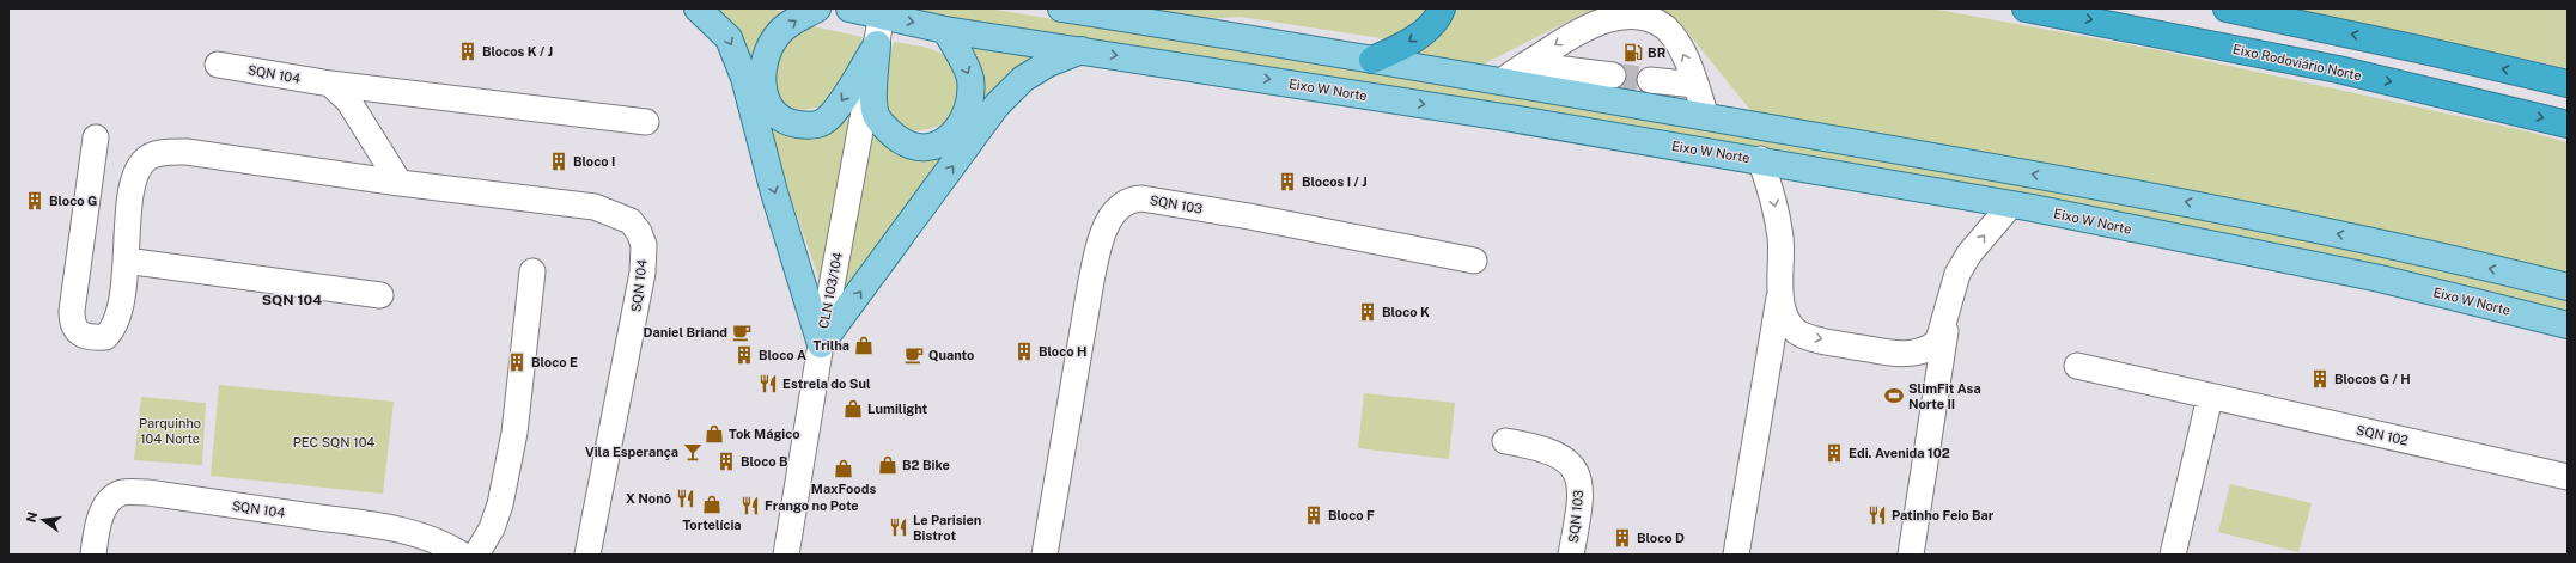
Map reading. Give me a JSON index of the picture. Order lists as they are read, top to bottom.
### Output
{
  "streets": {
    "highway": ["Eixo Rodoviário Norte"],
    "main road": ["Eixo W Norte"],
    "street": [
      "SQN 104",
      "SQN 103",
      "CLN 103/104",
      "SQN 102"
    ]
  },
  "districts": ["SQN 104"],
  "parks": ["Parquinho 104 Norte", "PEC SQN 104"],
  "places": {
    "building": [
      "Blocos K / J",
      "Bloco I",
      "Blocos I / J",
      "Bloco G",
      "Bloco K",
      "Bloco H",
      "Bloco A",
      "Bloco E",
      "Blocos G / H",
      "Edi. Avenida 102",
      "Bloco B",
      "Bloco F",
      "Bloco D"
    ],
    "fuel station": ["BR"],
    "cafe": ["Daniel Briand", "Quanto"],
    "shop": [
      "Trilha",
      "Lumilight",
      "Tok Mágico",
      "B2 Bike",
      "MaxFoods",
      "Tortelícia"
    ],
    "restaurant": [
      "Estrela do Sul",
      "X Nonô",
      "Frango no Pote",
      "Patinho Feio Bar",
      "Le Parisien Bistrot"
    ],
    "sports": ["SlimFit Asa Norte II"],
    "bar": ["Vila Esperança"]
  },
  "north": "left"
}
